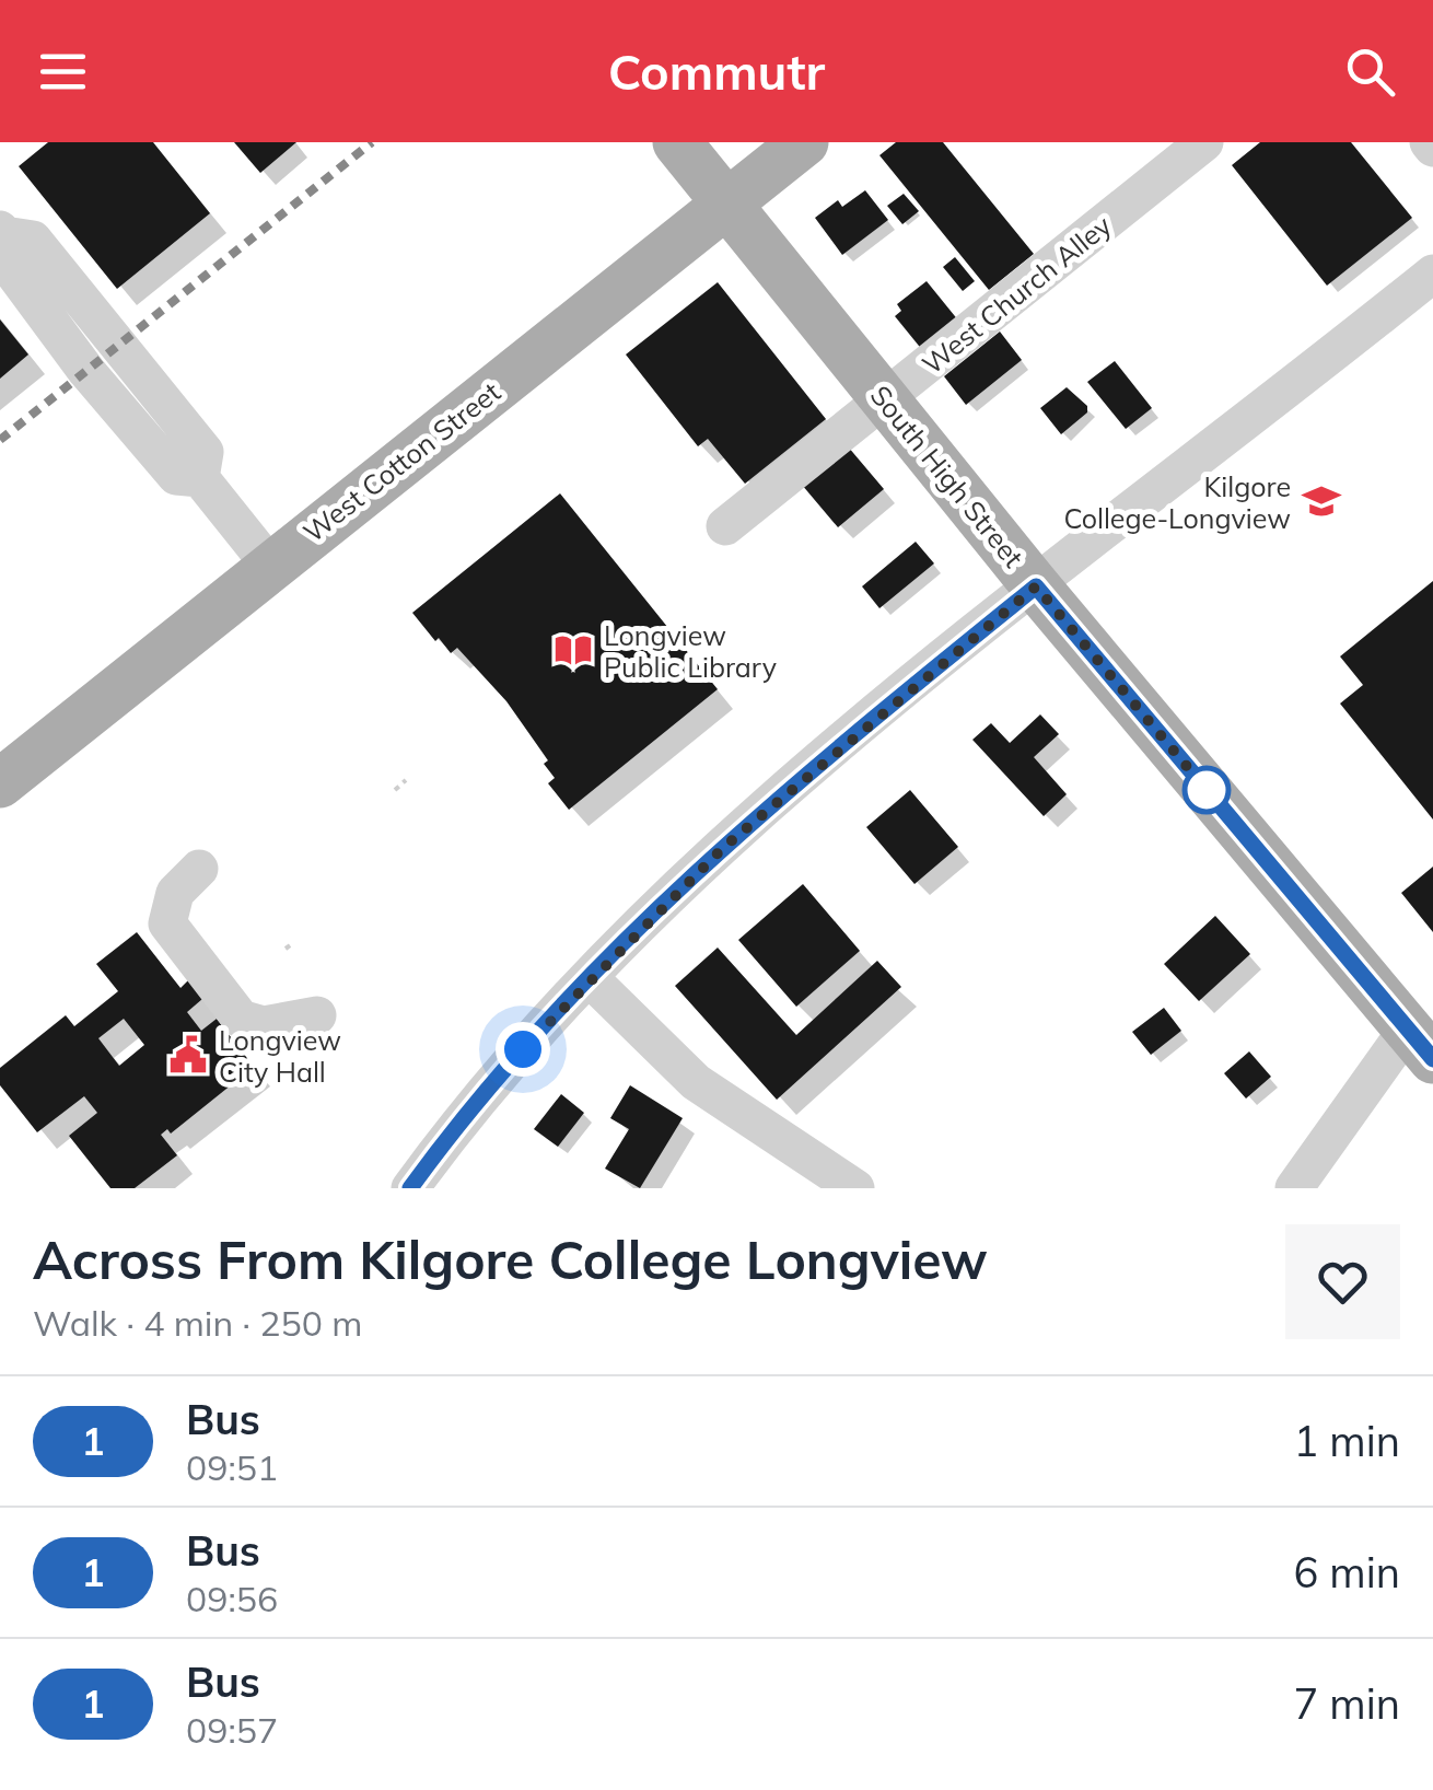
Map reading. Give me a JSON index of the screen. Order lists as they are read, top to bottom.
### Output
{
  "streets": {
    "main road": ["West Cotton Street", "South High Street"],
    "street": ["West Church Alley"]
  },
  "crossings": [
    ["West Church Alley", "South High Street"],
    ["West Cotton Street", "South High Street"]
  ],
  "places": {
    "school or university": ["Kilgore College-Longview"],
    "library": ["Longview Public Library"],
    "public building": ["Longview City Hall"]
  },
  "lines": ["bus line 1"],
  "page": {
    "header": "Commutr",
    "heading": ["Across From Kilgore College Longview", "Walk · 4 min · 250 m"],
    "list": [
      {
        "mark": "1",
        "name": "Bus",
        "note": "09:51",
        "value": "1 min"
      },
      {
        "mark": "1",
        "name": "Bus",
        "note": "09:56",
        "value": "6 min"
      },
      {
        "mark": "1",
        "name": "Bus",
        "note": "09:57",
        "value": "7 min"
      }
    ]
  }
}
